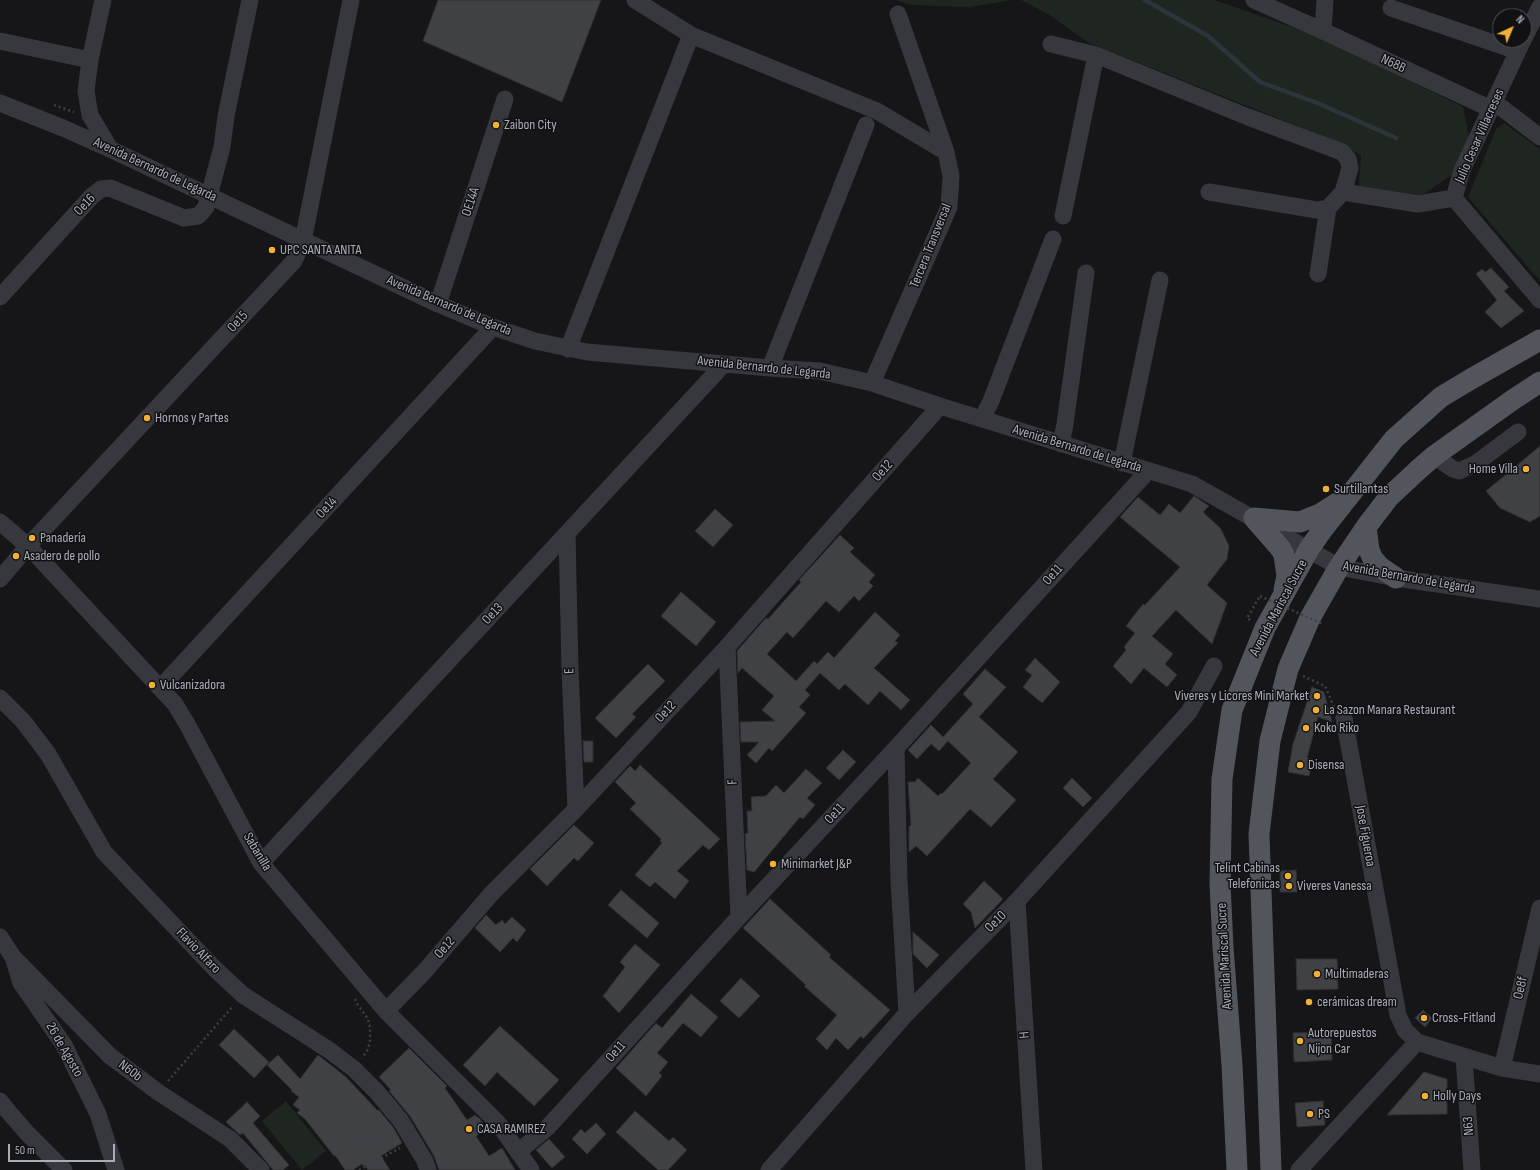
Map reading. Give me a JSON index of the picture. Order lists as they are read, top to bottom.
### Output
{
  "streets": {
    "main road": ["Avenida Mariscal Sucre"],
    "street": [
      "N68B",
      "Julio Cesar Villacreses",
      "Avenida Bernardo de Legarda",
      "OE14A",
      "Oe16",
      "Tercera Transversal",
      "Oe15",
      "Oe12",
      "Oe14",
      "Oe11",
      "Oe13",
      "E",
      "F",
      "Jose Figueroa",
      "Sabanilla",
      "Oe10",
      "Flavio Alfaro",
      "Oe8f",
      "H",
      "26 de Agosto",
      "N60b",
      "N63"
    ]
  },
  "crossings": [
    ["N68B", "Julio Cesar Villacreses"],
    ["Avenida Bernardo de Legarda", "OE14A"],
    ["Avenida Bernardo de Legarda", "Oe16"],
    ["Avenida Bernardo de Legarda", "Tercera Transversal"],
    ["Avenida Bernardo de Legarda", "Oe15"],
    ["Avenida Bernardo de Legarda", "Oe12"],
    ["Avenida Bernardo de Legarda", "Oe14"],
    ["Avenida Bernardo de Legarda", "Oe11"],
    ["Avenida Bernardo de Legarda", "Avenida Mariscal Sucre"],
    ["Avenida Bernardo de Legarda", "Oe13"],
    ["Oe15", "Sabanilla"],
    ["Oe12", "E"],
    ["Oe12", "F"],
    ["Oe12", "Sabanilla"],
    ["Oe14", "Sabanilla"],
    ["Oe11", "F"],
    ["Oe11", "Sabanilla"],
    ["Oe13", "E"],
    ["Oe13", "Sabanilla"],
    ["Oe10", "H"],
    ["26 de Agosto", "N60b"]
  ],
  "places": [
    "Zaibon City",
    "UPC SANTA ANITA",
    "Hornos y Partes",
    "Home Villa",
    "Surtillantas",
    "Panadería",
    "Asadero de pollo",
    "Vulcanizadora",
    "Viveres y Licores Mini Market",
    "La Sazon Manara Restaurant",
    "Koko Riko",
    "Disensa",
    "Minimarket J&P",
    "Telint Cabinas Telefonicas",
    "Viveres Vanessa",
    "Multimaderas",
    "cerámicas dream",
    "Cross-Fitland",
    "Autorepuestos Nijon Car",
    "Holly Days",
    "PS",
    "CASA RAMIREZ"
  ],
  "scale_bar": "50 m",
  "north": "top right"
}
